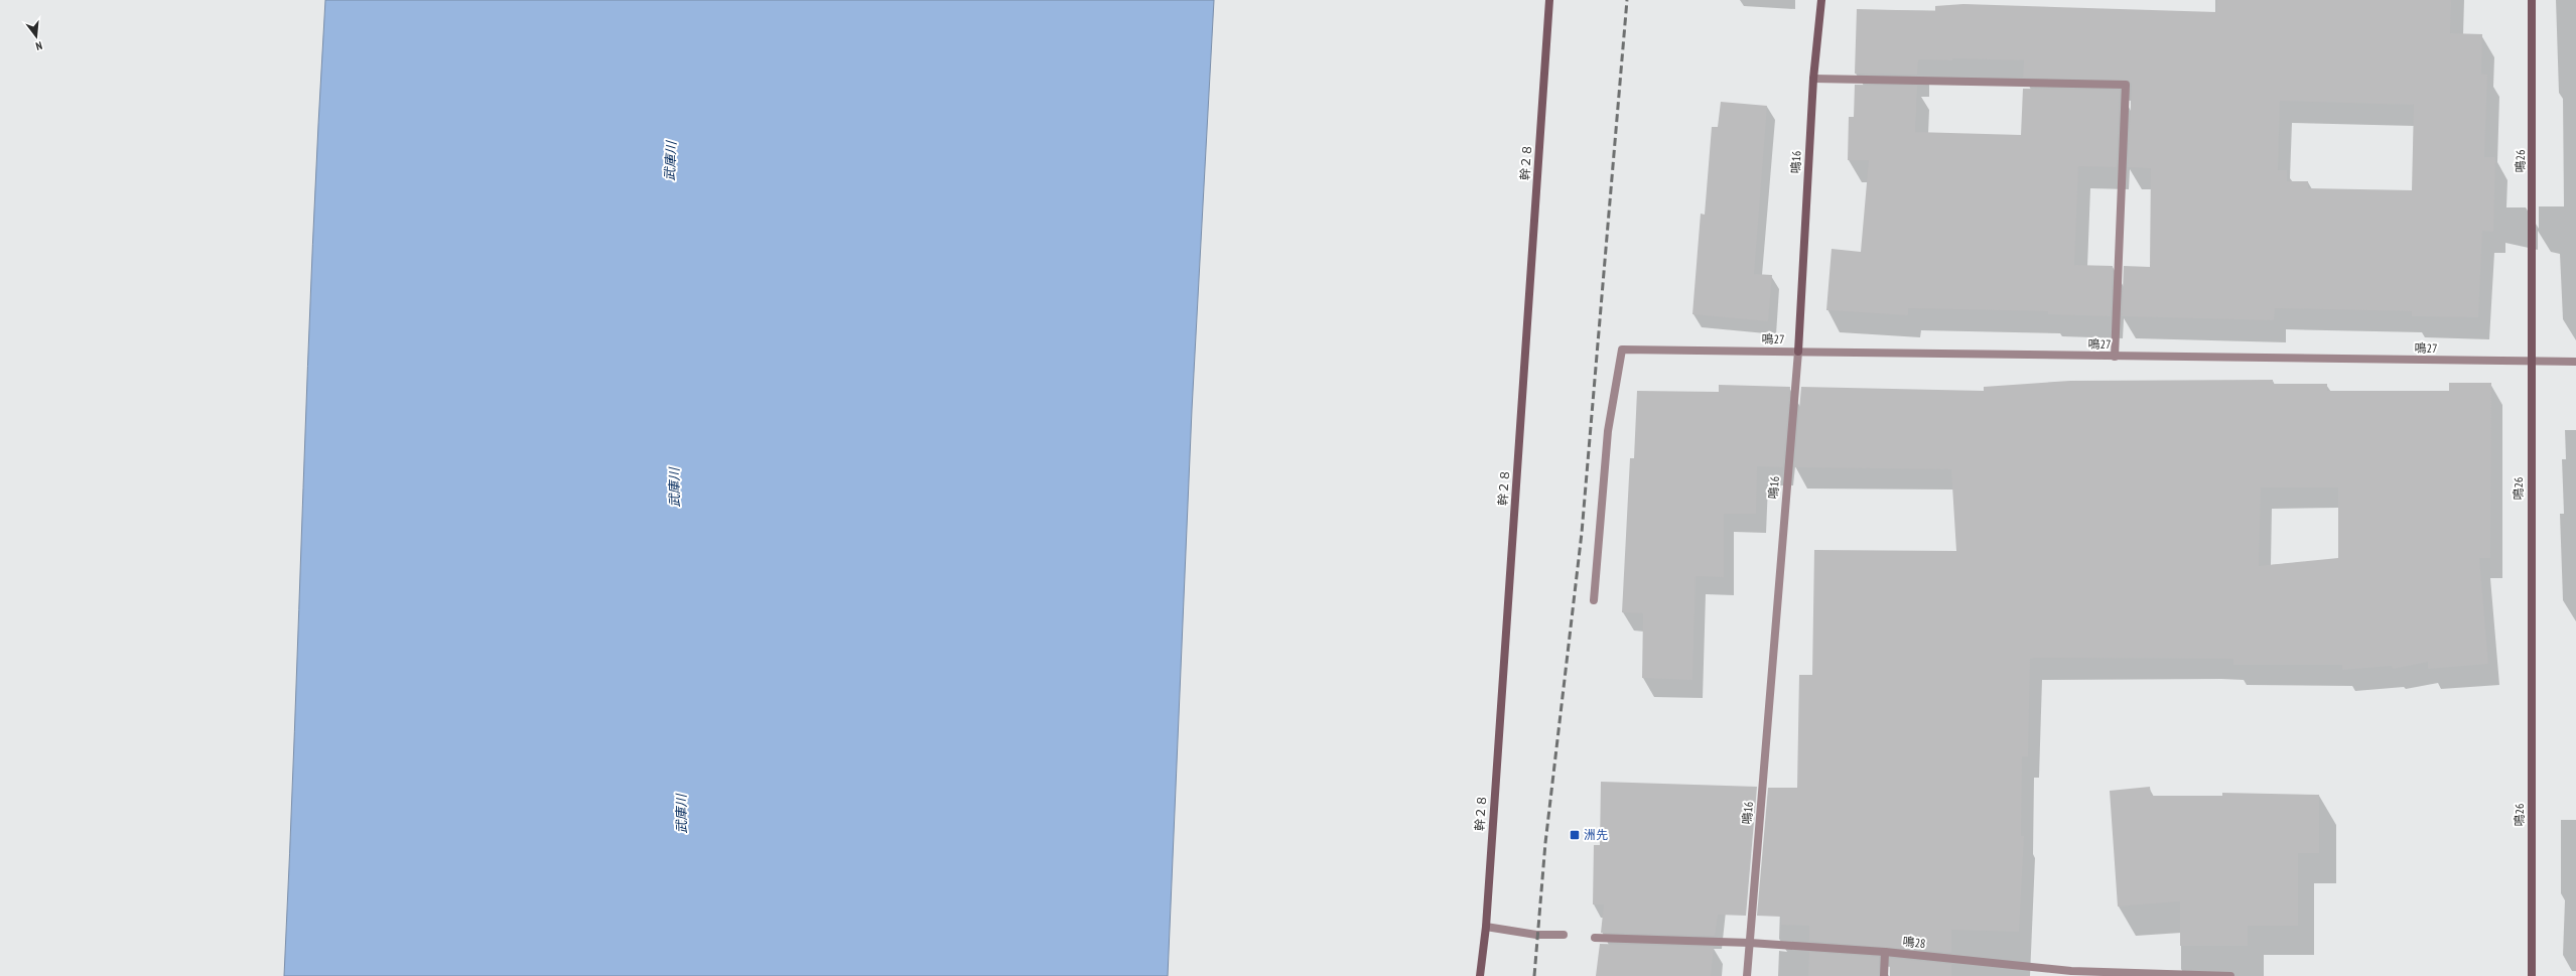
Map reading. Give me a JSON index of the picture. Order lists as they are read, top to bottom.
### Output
{
  "streets": {
    "street": [
      "鳴26",
      "幹２８",
      "鳴16",
      "鳴27",
      "鳴28"
    ]
  },
  "crossings": [
    ["鳴26", "鳴27"],
    ["鳴16", "鳴27"],
    ["鳴16", "鳴28"]
  ],
  "water": ["武庫川"],
  "places": {
    "transit": ["洲先"]
  },
  "north": "bottom"
}
